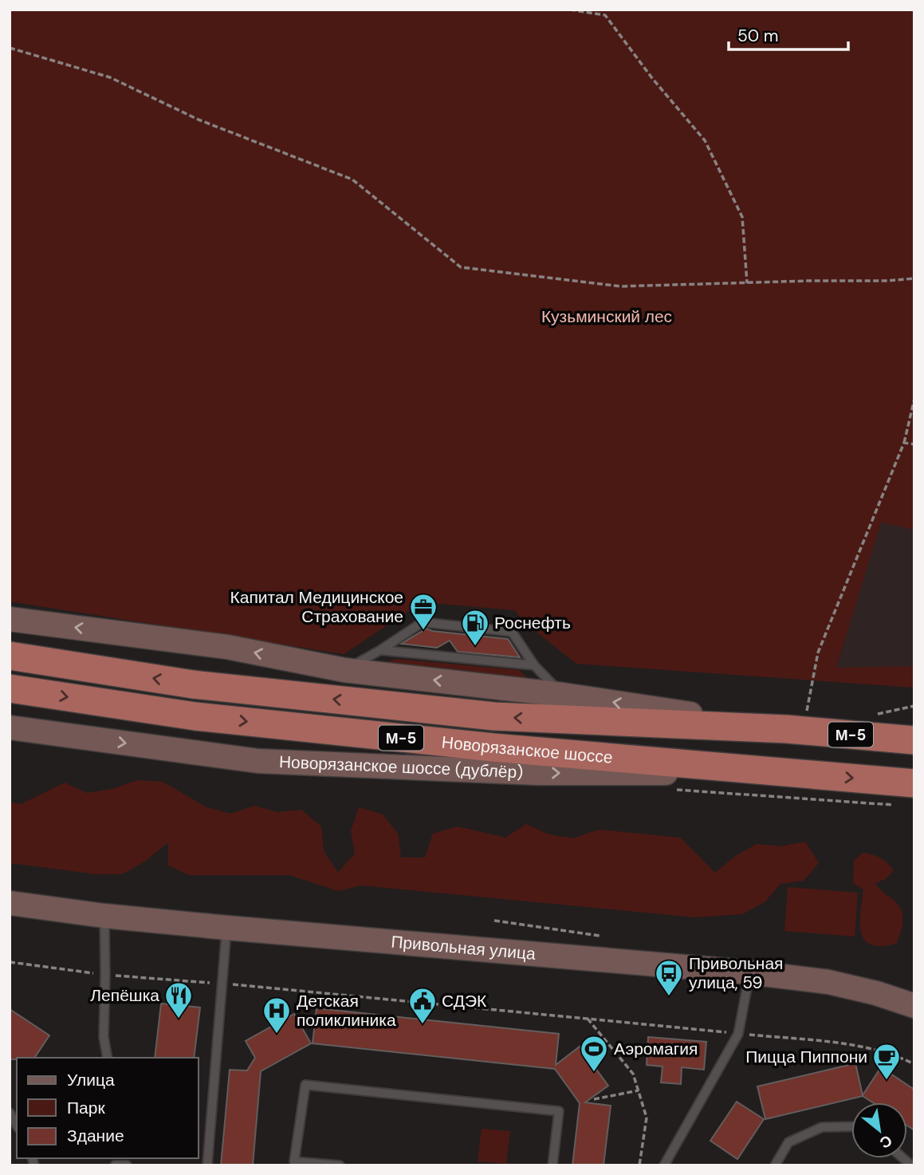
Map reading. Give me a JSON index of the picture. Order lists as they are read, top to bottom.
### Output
{
  "streets": {
    "highway": ["М-5", "Новорязанское шоссе"],
    "main road": ["Новорязанское шоссе (дублёр)", "Привольная улица"]
  },
  "crossings": [
    ["Новорязанское шоссе", "Новорязанское шоссе (дублёр)"]
  ],
  "parks": ["Кузьминский лес"],
  "places": {
    "office": ["Капитал Медицинское Страхование"],
    "fuel station": ["Роснефть"],
    "bus stop": ["Привольная улица, 59"],
    "restaurant": ["Лепёшка"],
    "public building": ["СДЭК"],
    "hospital": ["Детская поликлиника"],
    "sports": ["Аэромагия"],
    "cafe": ["Пицца Пиппони"]
  },
  "legend": ["Улица", "Парк", "Здание"],
  "scale_bar": "50 m",
  "north": "bottom right"
}
